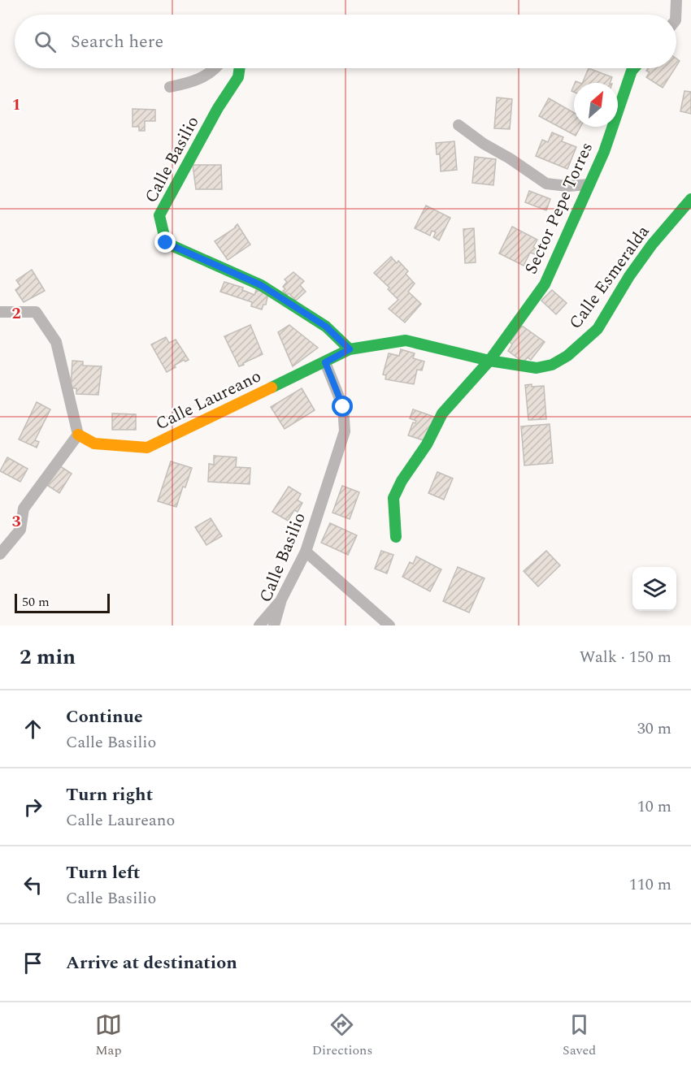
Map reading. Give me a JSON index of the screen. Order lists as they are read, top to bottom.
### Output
{
  "streets": {
    "street": [
      "Calle Basilio",
      "Sector Pepe Torres",
      "Calle Esmeralda",
      "Calle Laureano"
    ]
  },
  "crossings": [
    ["Calle Basilio", "Calle Laureano"],
    ["Sector Pepe Torres", "Calle Esmeralda"],
    ["Sector Pepe Torres", "Calle Laureano"],
    ["Calle Esmeralda", "Calle Laureano"]
  ],
  "scale_bar": "50 m",
  "north": "top right",
  "page": {
    "search": "Search here",
    "scale": "50 m",
    "heading": ["2 min", "Walk · 150 m"],
    "list": [
      ["Continue", "Calle Basilio", "30 m"],
      ["Turn right", "Calle Laureano", "10 m"],
      ["Turn left", "Calle Basilio", "110 m"],
      "Arrive at destination"
    ],
    "nav": ["Map", "Directions", "Saved"]
  },
  "grid": {
    "rows": ["1", "2", "3"]
  }
}
